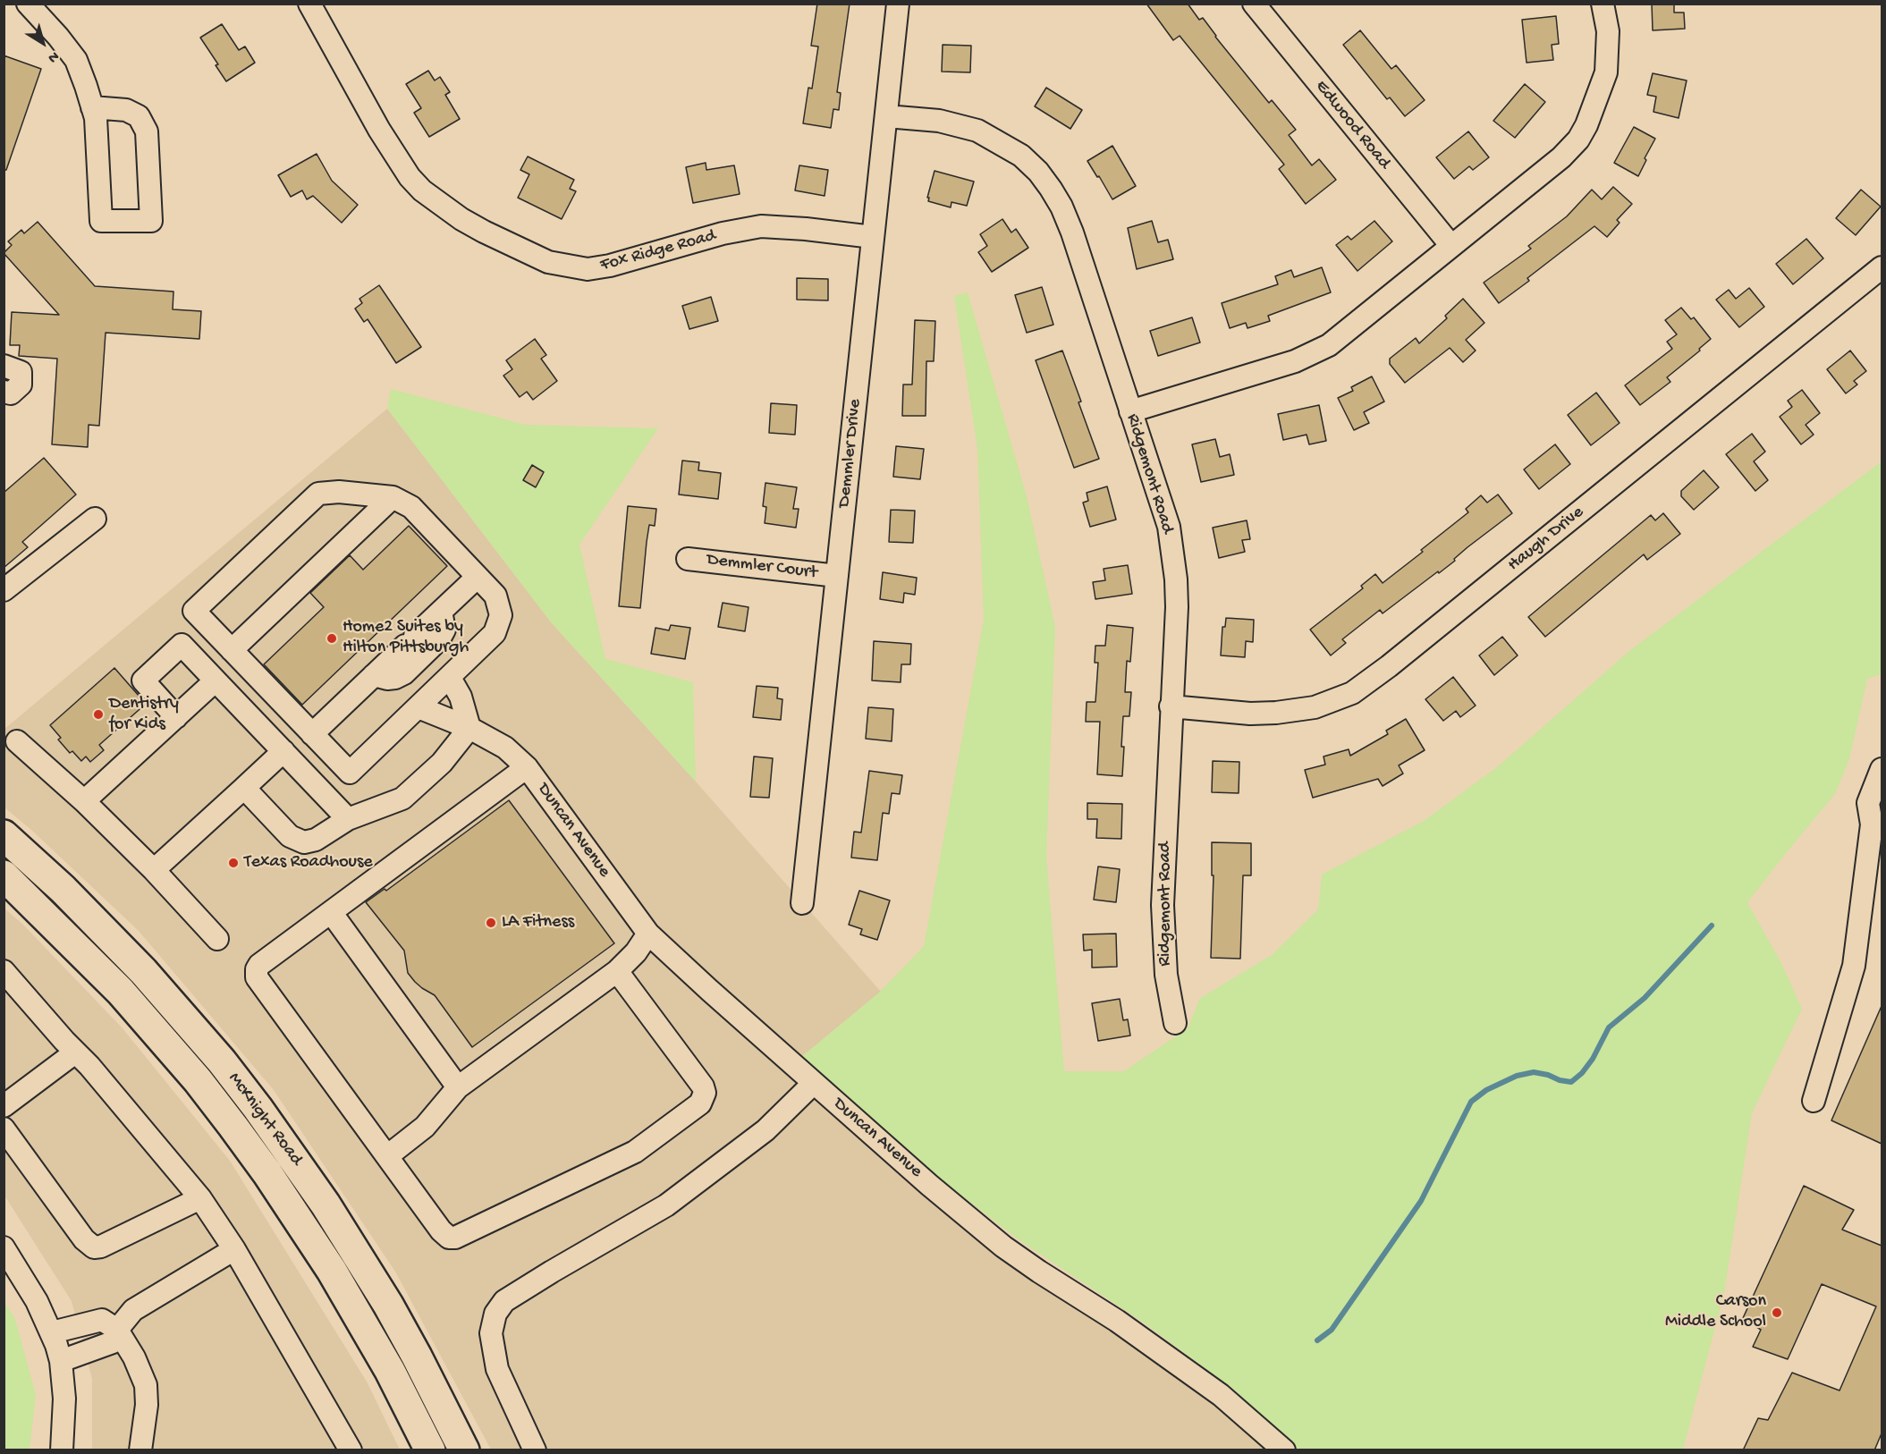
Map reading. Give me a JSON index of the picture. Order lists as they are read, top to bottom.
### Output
{
  "streets": {
    "highway": ["McKnight Road"],
    "street": [
      "Edwood Road",
      "Fox Ridge Road",
      "Demmler Drive",
      "Ridgemont Road",
      "Haugh Drive",
      "Demmler Court",
      "Duncan Avenue"
    ]
  },
  "crossings": [
    ["Fox Ridge Road", "Demmler Drive"],
    ["Demmler Drive", "Ridgemont Road"],
    ["Demmler Drive", "Demmler Court"],
    ["Ridgemont Road", "Haugh Drive"]
  ],
  "places": [
    "Home2 Suites by Hilton Pittsburgh",
    "Dentistry for Kids",
    "Texas Roadhouse",
    "LA Fitness",
    "Carson Middle School"
  ],
  "north": "bottom right"
}
